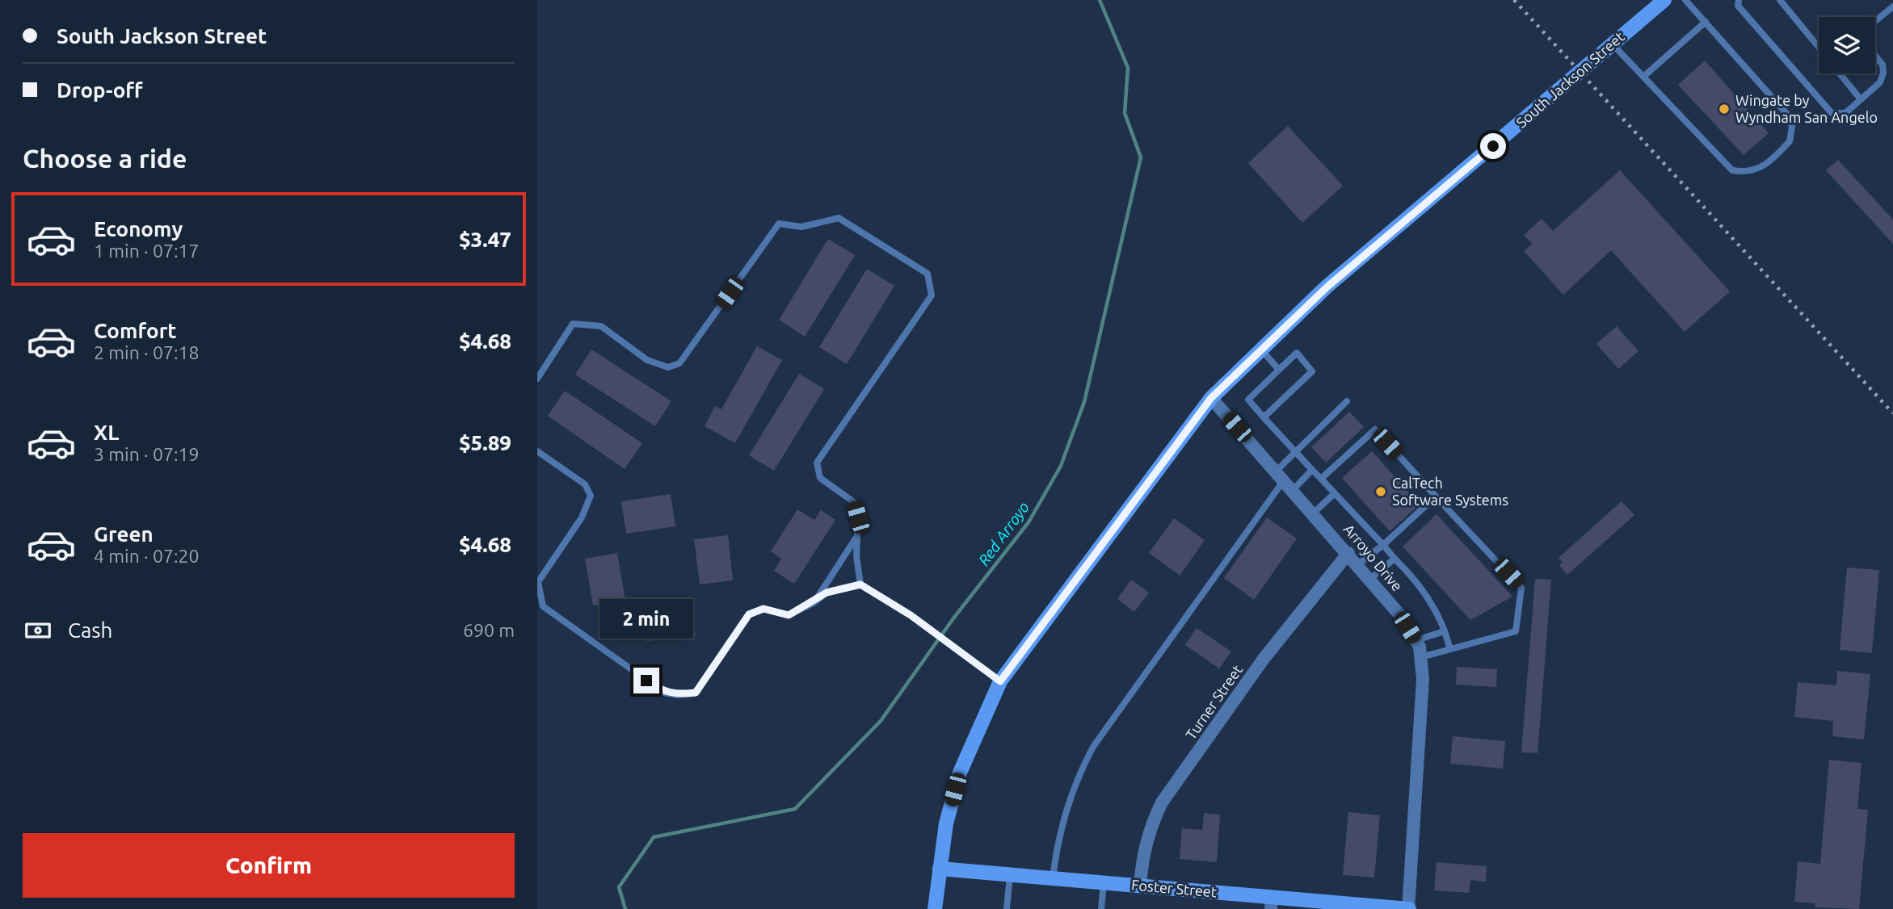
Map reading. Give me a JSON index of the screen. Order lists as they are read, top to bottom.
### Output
{
  "streets": {
    "main road": ["South Jackson Street", "Foster Street"],
    "street": ["Arroyo Drive", "Turner Street"]
  },
  "crossings": [
    ["South Jackson Street", "Arroyo Drive"],
    ["South Jackson Street", "Foster Street"],
    ["Arroyo Drive", "Turner Street"],
    ["Arroyo Drive", "Foster Street"],
    ["Turner Street", "Foster Street"]
  ],
  "water": ["Red Arroyo"],
  "places": ["Wingate by Wyndham San Angelo", "CalTech Software Systems"],
  "page": {
    "banner": ["South Jackson Street", "Drop-off"],
    "heading": "Choose a ride",
    "list": [
      {
        "name": "Economy",
        "note": "1 min · 07:17",
        "value": "$3.47"
      },
      {
        "name": "Comfort",
        "note": "2 min · 07:18",
        "value": "$4.68"
      },
      {
        "name": "XL",
        "note": "3 min · 07:19",
        "value": "$5.89"
      },
      {
        "name": "Green",
        "note": "4 min · 07:20",
        "value": "$4.68"
      }
    ],
    "pay": ["Cash", "690 m"],
    "bubble": "2 min",
    "buttons": "Confirm"
  }
}
